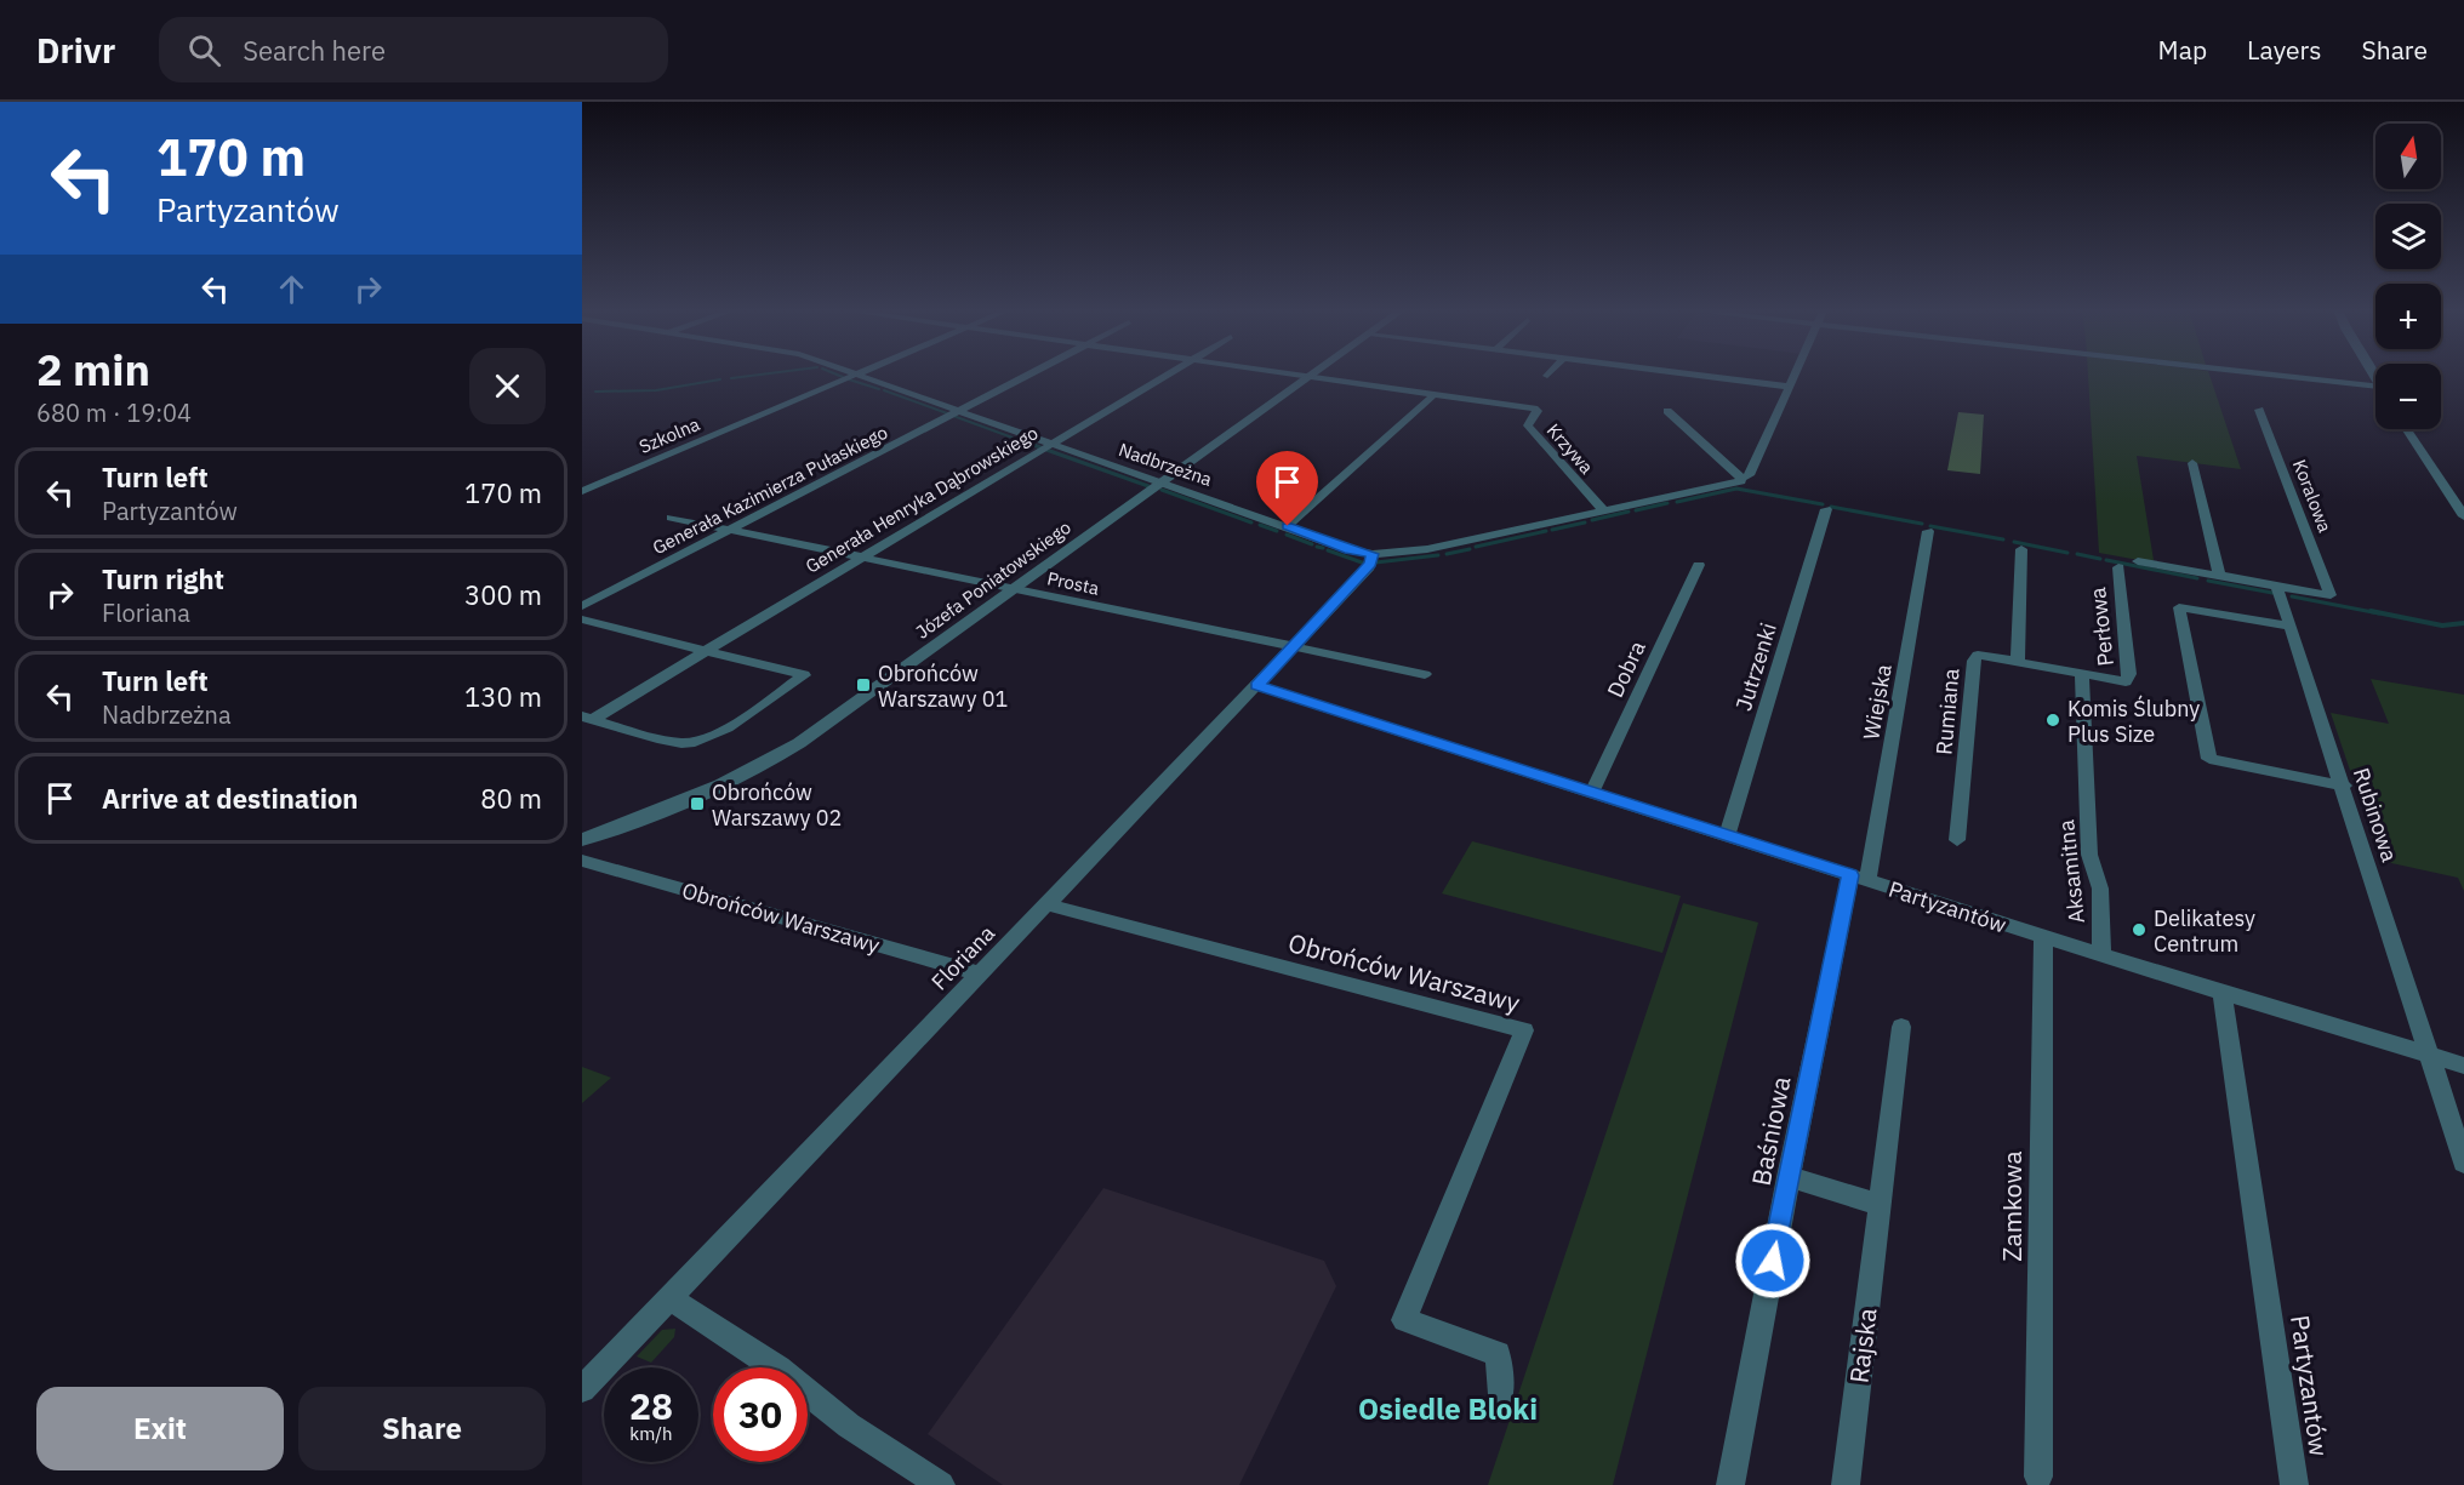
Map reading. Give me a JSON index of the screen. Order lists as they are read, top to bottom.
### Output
{
  "streets": {
    "street": [
      "Szkolna",
      "Krzywa",
      "Nadbrzeżna",
      "Generała Kazimierza Pułaskiego",
      "Koralowa",
      "Generała Henryka Dąbrowskiego",
      "Józefa Poniatowskiego",
      "Prosta",
      "Perłowa",
      "Jutrzenki",
      "Dobra",
      "Wiejska",
      "Rumiana",
      "Rubinowa",
      "Aksamitna",
      "Partyzantów",
      "Obrońców Warszawy",
      "Floriana",
      "Baśniowa",
      "Zamkowa",
      "Rajska"
    ]
  },
  "crossings": [
    ["Szkolna", "Nadbrzeżna"],
    ["Krzywa", "Nadbrzeżna"],
    ["Nadbrzeżna", "Generała Kazimierza Pułaskiego"],
    ["Nadbrzeżna", "Generała Henryka Dąbrowskiego"],
    ["Nadbrzeżna", "Józefa Poniatowskiego"],
    ["Nadbrzeżna", "Floriana"],
    ["Generała Kazimierza Pułaskiego", "Prosta"],
    ["Koralowa", "Rubinowa"],
    ["Generała Henryka Dąbrowskiego", "Prosta"],
    ["Józefa Poniatowskiego", "Prosta"],
    ["Prosta", "Floriana"],
    ["Perłowa", "Aksamitna"],
    ["Jutrzenki", "Partyzantów"],
    ["Dobra", "Partyzantów"],
    ["Wiejska", "Partyzantów"],
    ["Wiejska", "Baśniowa"],
    ["Rubinowa", "Partyzantów"],
    ["Aksamitna", "Partyzantów"],
    ["Partyzantów", "Floriana"],
    ["Partyzantów", "Baśniowa"],
    ["Partyzantów", "Zamkowa"],
    ["Obrońców Warszawy", "Floriana"]
  ],
  "districts": ["Osiedle Bloki"],
  "places": {
    "transit": ["Obrońców Warszawy 01", "Obrońców Warszawy 02"],
    "other": ["Komis Ślubny Plus Size", "Delikatesy Centrum"]
  },
  "north": "top",
  "page": {
    "header": "Drivr",
    "search": "Search here",
    "nav": ["Map", "Layers", "Share"],
    "turn": ["170 m", "Partyzantów"],
    "map_buttons": ["+", "−"],
    "heading": ["2 min", "680 m · 19:04"],
    "list": [
      {
        "name": "Turn left",
        "note": "Partyzantów",
        "value": "170 m"
      },
      {
        "name": "Turn right",
        "note": "Floriana",
        "value": "300 m"
      },
      {
        "name": "Turn left",
        "note": "Nadbrzeżna",
        "value": "130 m"
      },
      {
        "name": "Arrive at destination",
        "value": "80 m"
      }
    ],
    "speed": "28 km/h",
    "limit": "30",
    "buttons": ["Exit", "Share"]
  }
}
